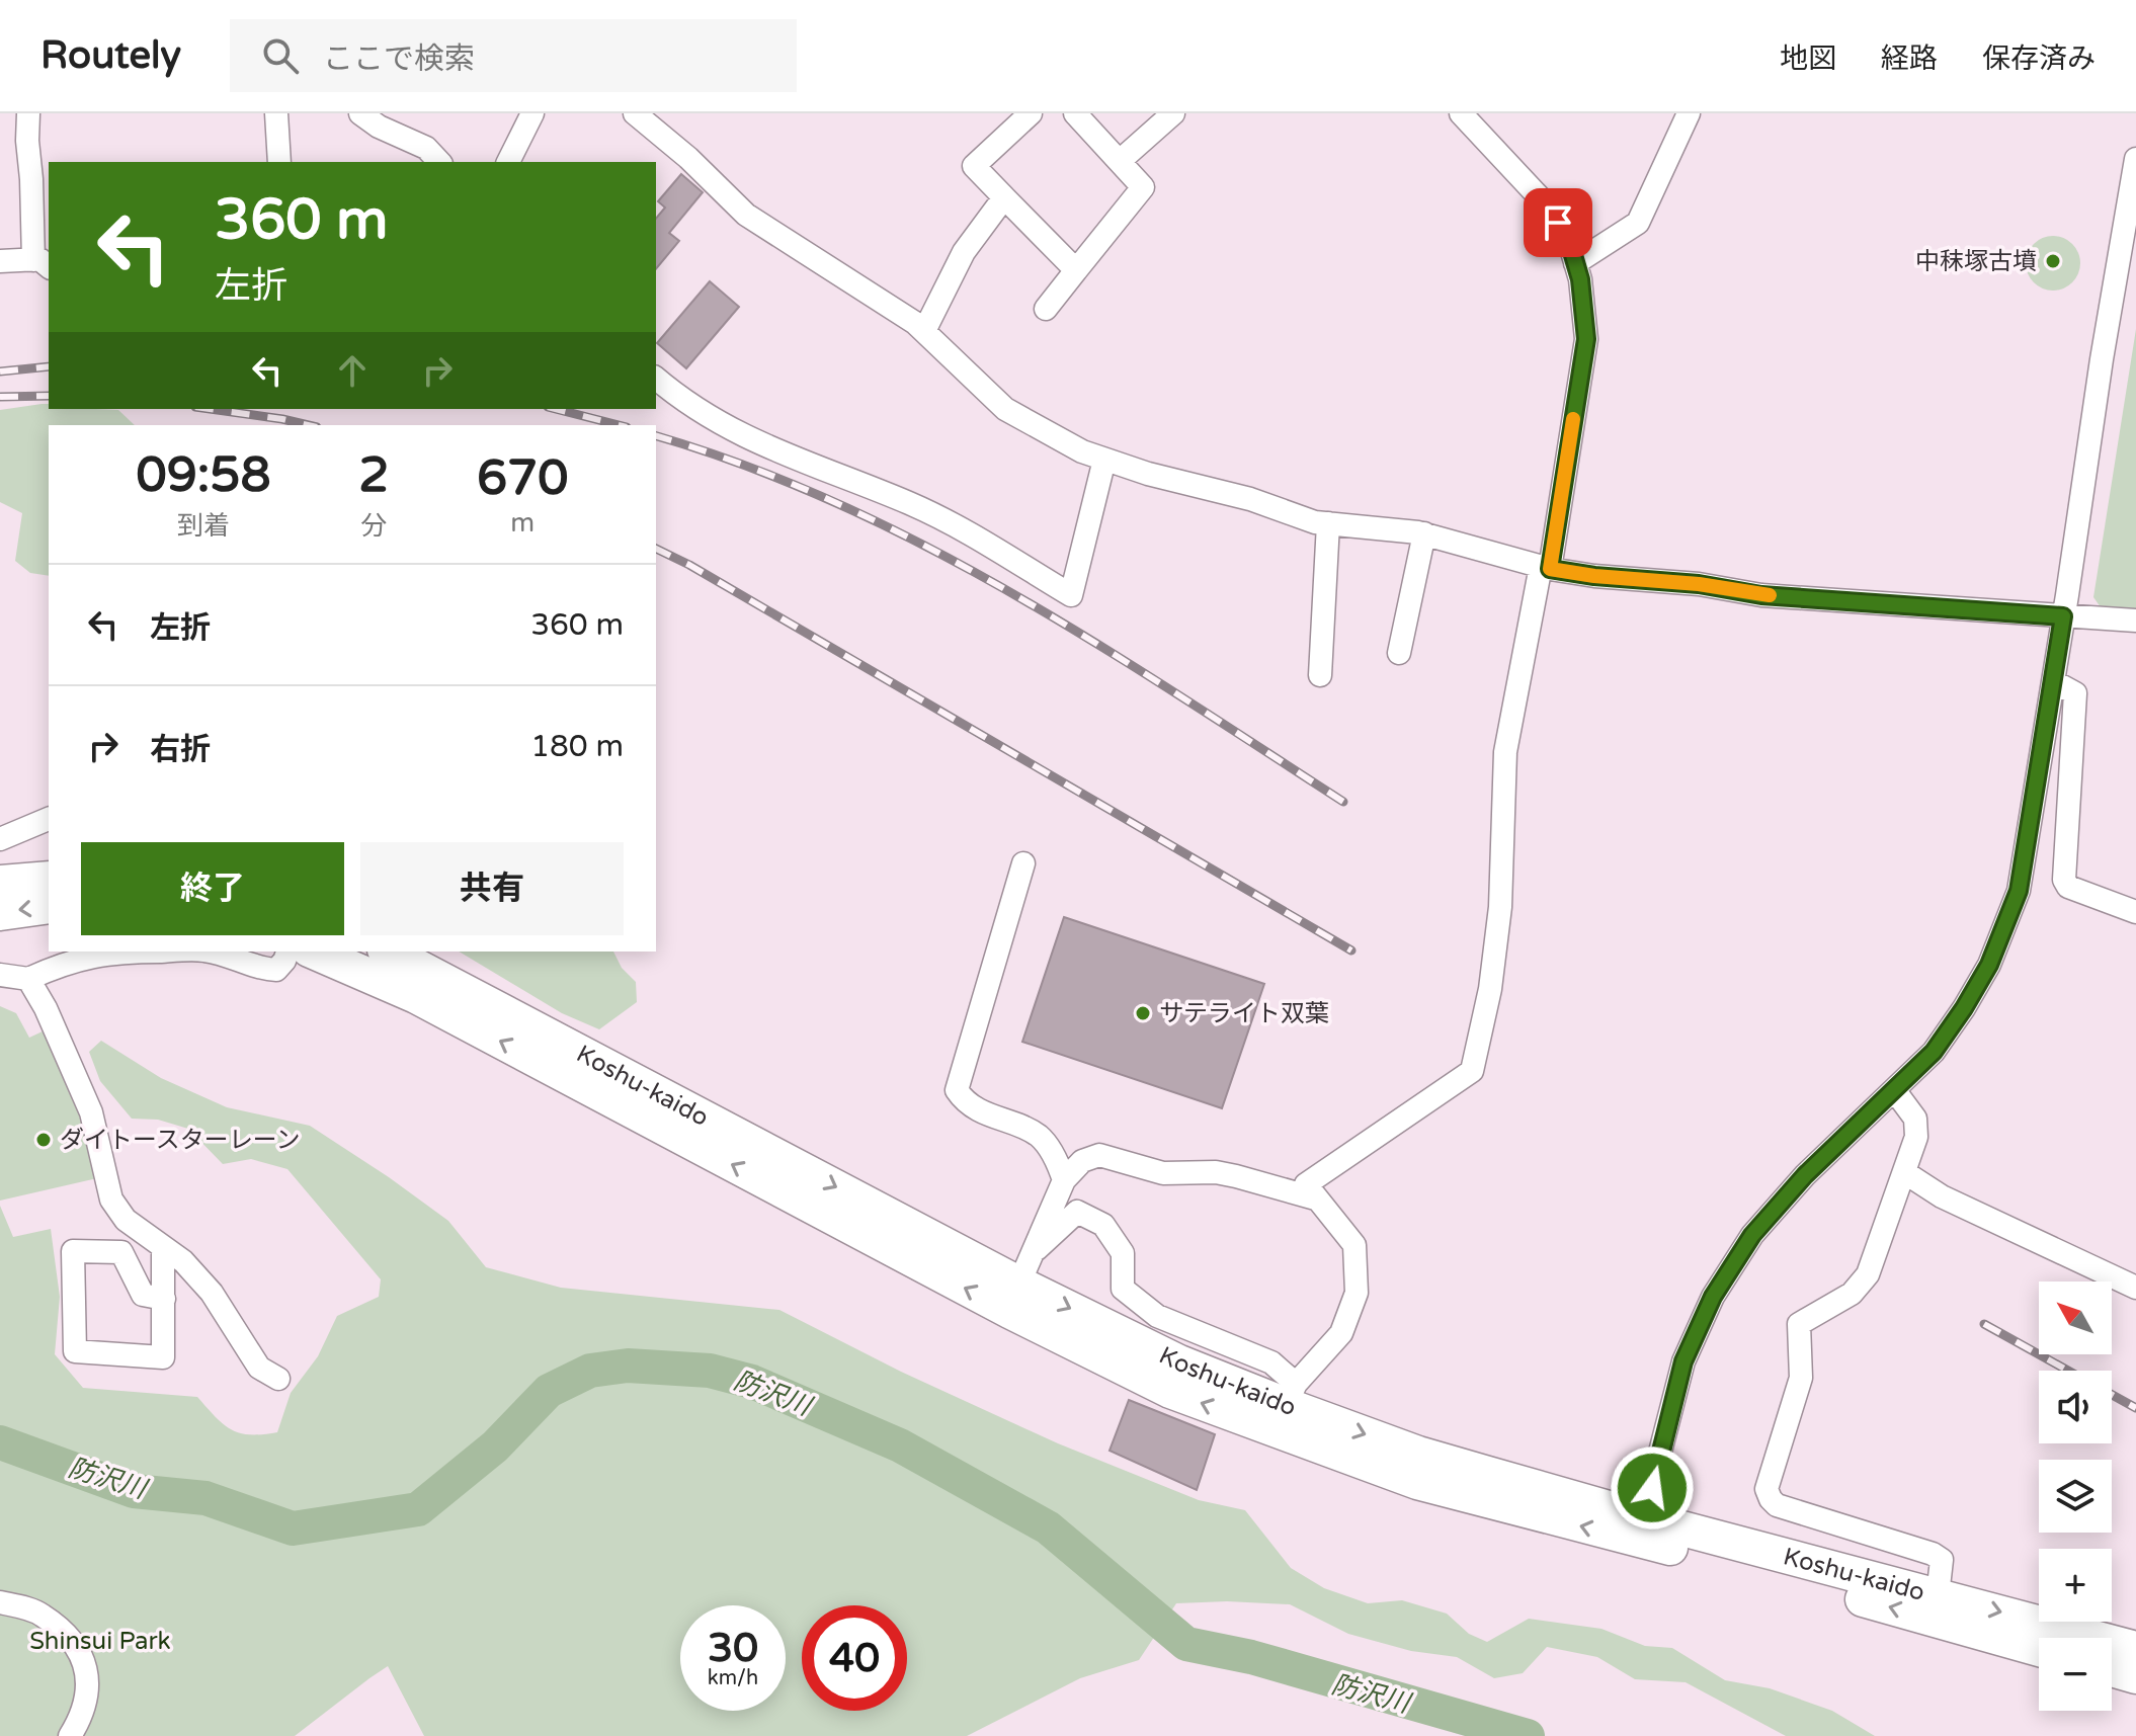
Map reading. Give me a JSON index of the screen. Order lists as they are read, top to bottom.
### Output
{
  "streets": {
    "highway": ["Koshu-kaido"]
  },
  "water": ["防沢川"],
  "parks": ["Shinsui Park"],
  "places": ["中秣塚古墳", "サテライト双葉", "ダイトースターレーン"],
  "north": "top left",
  "page": {
    "header": "Routely",
    "search": "ここで検索",
    "nav": ["地図", "経路", "保存済み"],
    "turn": ["360 m", "左折"],
    "eta": [
      "09:58",
      "到着",
      "2",
      "分",
      "670",
      "m"
    ],
    "list": [
      {
        "name": "左折",
        "value": "360 m"
      },
      {
        "name": "右折",
        "value": "180 m"
      }
    ],
    "buttons": ["終了", "共有"],
    "map_buttons": ["+", "−"],
    "speed": "30 km/h",
    "limit": "40"
  }
}
